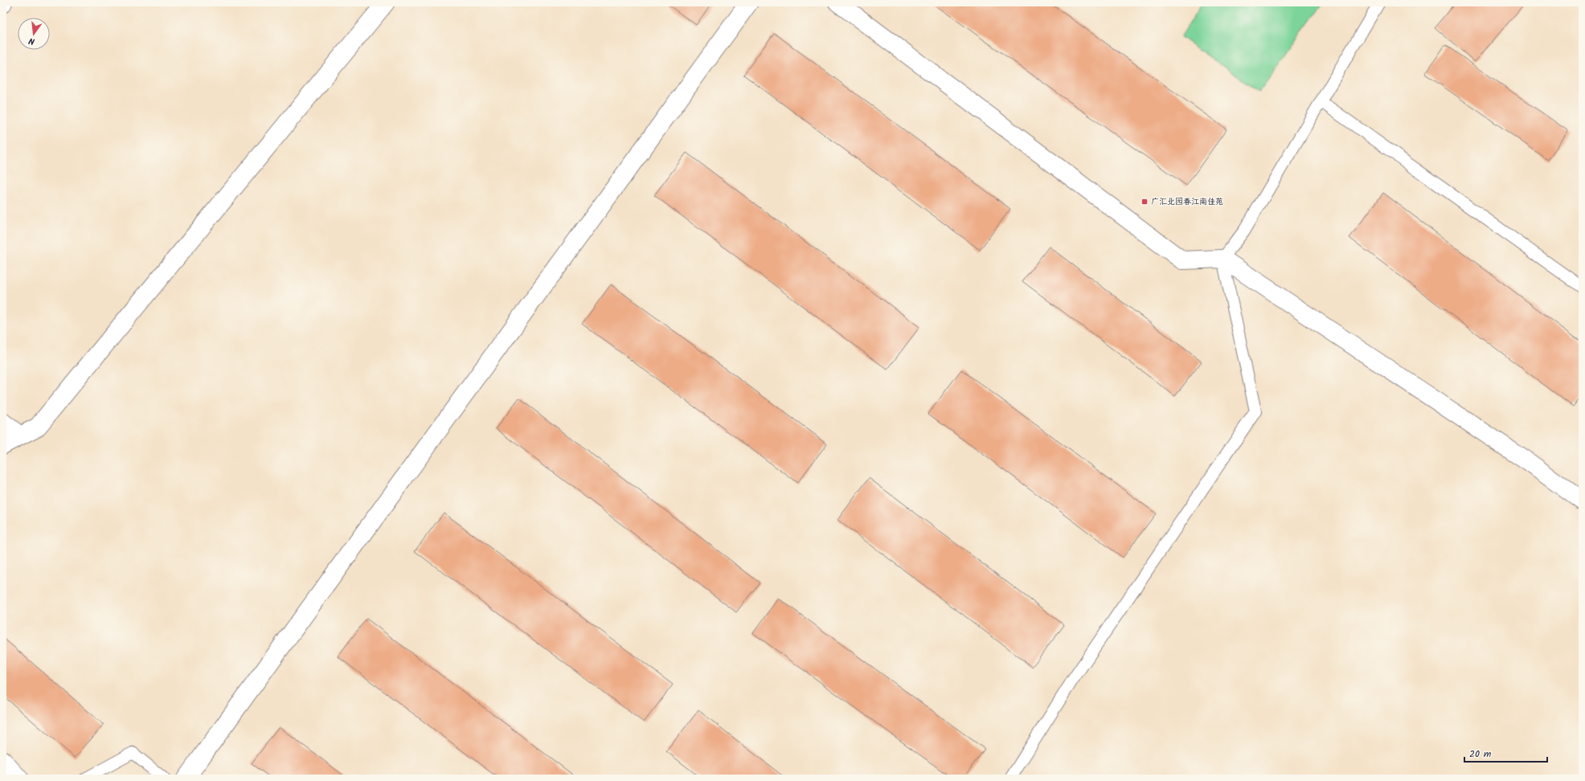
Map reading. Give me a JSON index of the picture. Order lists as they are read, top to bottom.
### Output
{
  "places": {
    "transit": ["广汇北园春江南佳苑"]
  },
  "scale_bar": "20 m",
  "north": "bottom"
}
